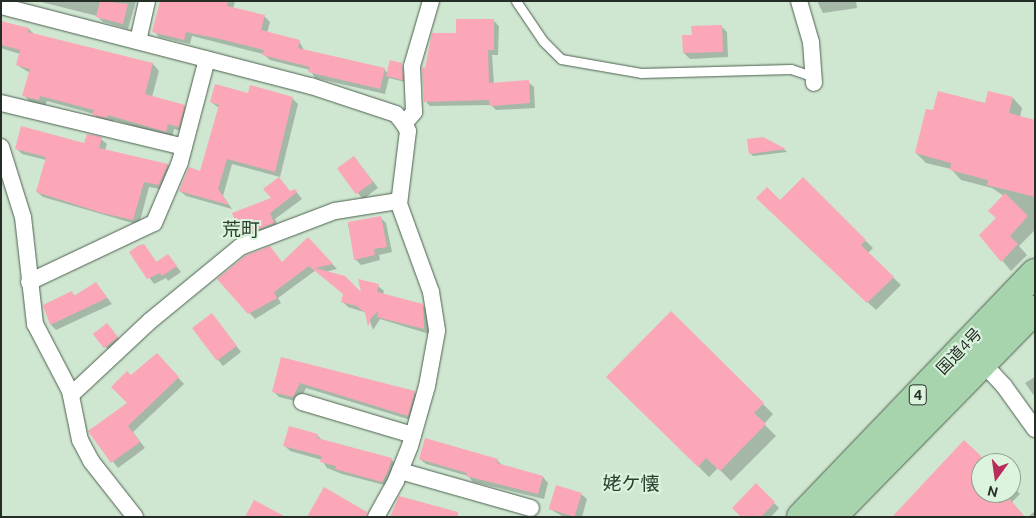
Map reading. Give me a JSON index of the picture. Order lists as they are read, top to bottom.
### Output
{
  "streets": {
    "highway": ["国道4号", "4"]
  },
  "districts": ["荒町", "姥ケ懐"],
  "north": "bottom"
}
